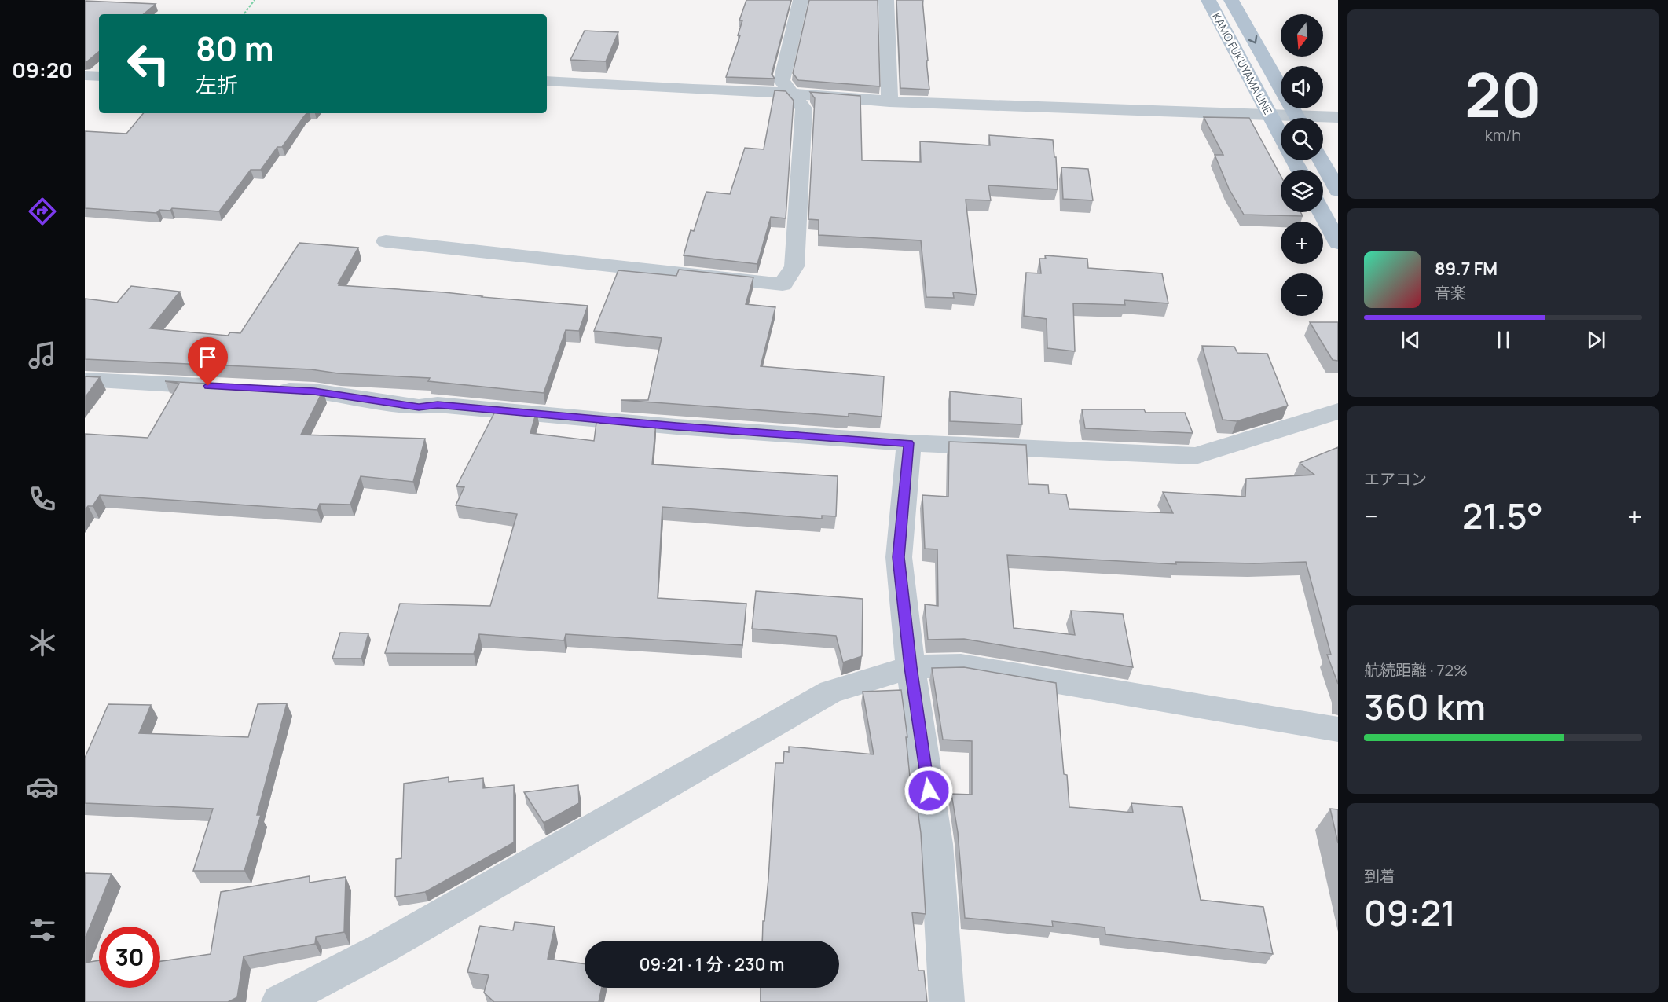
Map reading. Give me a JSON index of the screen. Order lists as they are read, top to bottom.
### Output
{
  "streets": {
    "main road": ["KAMO FUKUYAMA LINE"]
  },
  "north": "bottom",
  "page": {
    "tabs": "09:20",
    "tile": [
      ["20", "km/h"],
      "エアコン",
      ["航続距離 · 72%", "360 km"],
      ["到着", "09:21"]
    ],
    "map_buttons": ["+", "−"],
    "turn": ["80 m", "左折"],
    "song": ["89.7 FM", "音楽"],
    "heat": ["−", "21.5°", "+"],
    "limit": "30",
    "trip": "09:21 · 1 分 · 230 m"
  }
}
